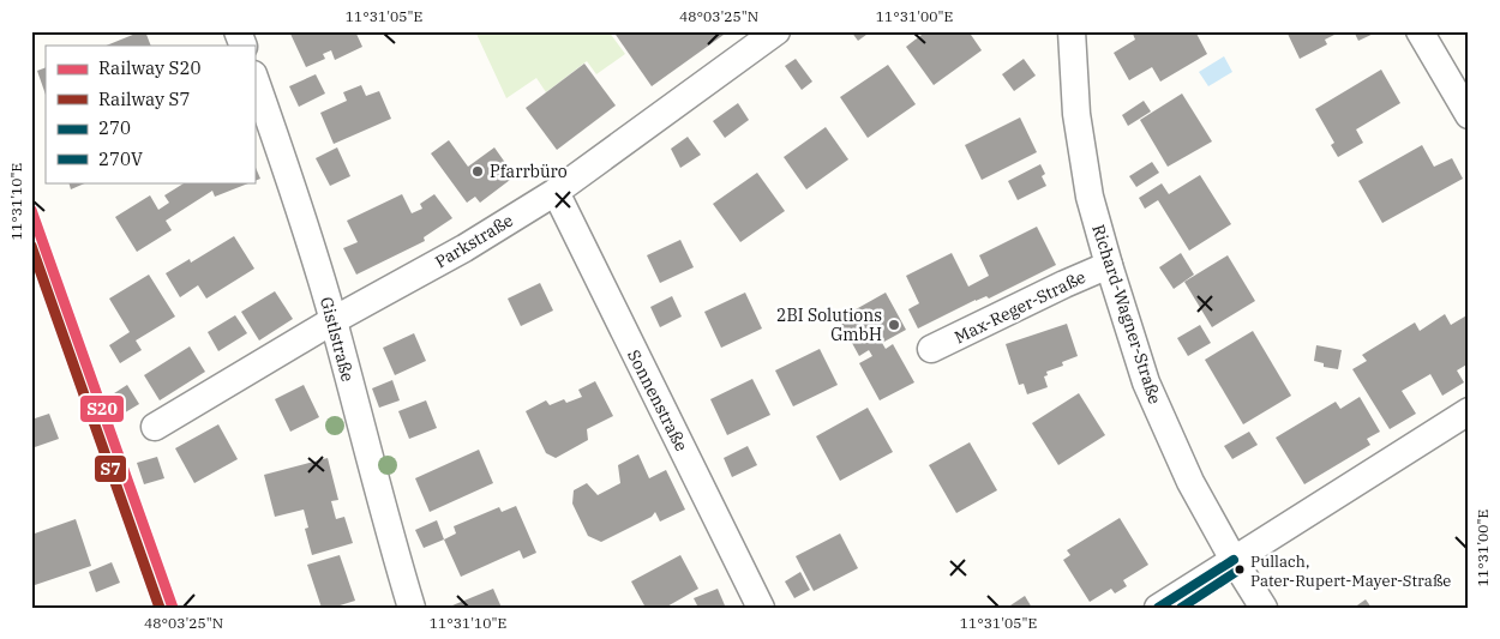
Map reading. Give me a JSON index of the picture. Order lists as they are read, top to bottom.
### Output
{
  "streets": {
    "street": [
      "Parkstraße",
      "Max-Reger-Straße",
      "Richard-Wagner-Straße",
      "Gistlstraße",
      "Sonnenstraße"
    ]
  },
  "crossings": [
    ["Parkstraße", "Gistlstraße"],
    ["Parkstraße", "Sonnenstraße"],
    ["Max-Reger-Straße", "Richard-Wagner-Straße"]
  ],
  "places": ["Pfarrbüro", "2BI Solutions GmbH", "Pullach, Pater-Rupert-Mayer-Straße"],
  "lines": [
    "rail line S20",
    "rail line S7",
    "transit line 270",
    "transit line 270V"
  ],
  "legend": [
    "Railway S20",
    "Railway S7",
    "270",
    "270V"
  ],
  "coordinates": [
    "11°31'05\"E",
    "48°03'25\"N",
    "11°31'00\"E",
    "11°31'10\"E"
  ]
}
